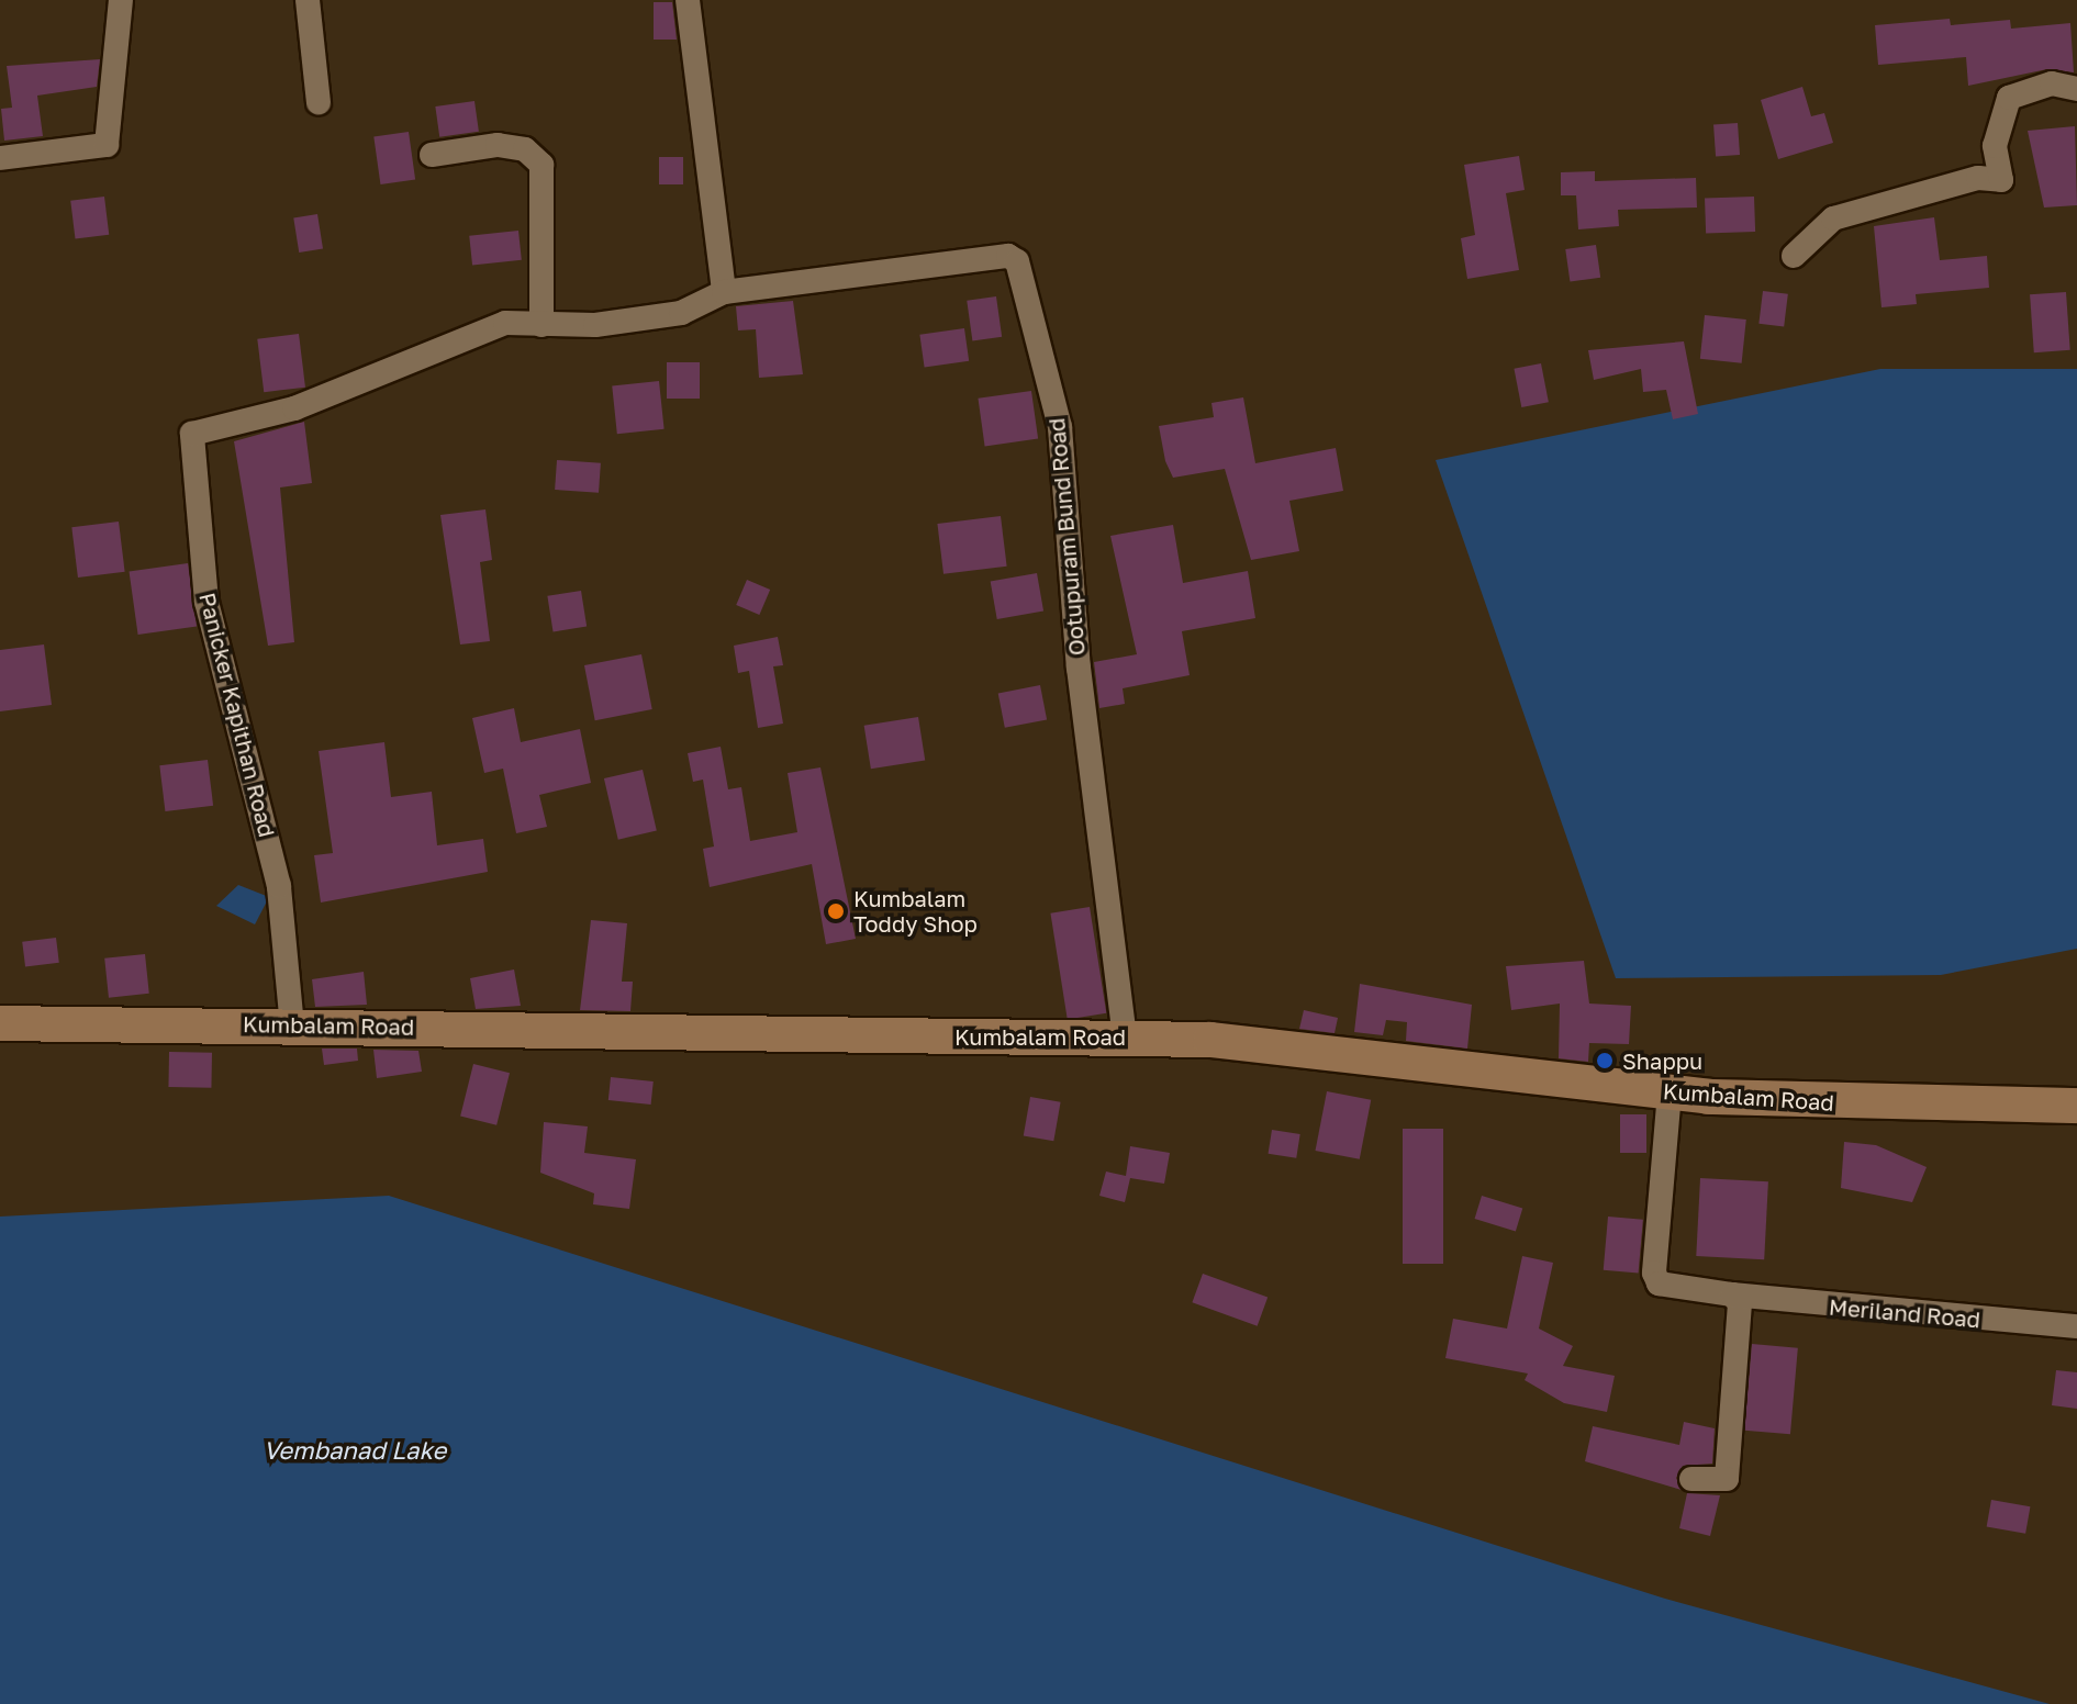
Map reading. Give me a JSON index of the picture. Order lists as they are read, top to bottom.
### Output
{
  "streets": {
    "main road": ["Kumbalam Road"],
    "street": ["Ootupuram Bund Road", "Panicker Kapithan Road", "Meriland Road"]
  },
  "crossings": [
    ["Ootupuram Bund Road", "Panicker Kapithan Road"],
    ["Ootupuram Bund Road", "Kumbalam Road"],
    ["Panicker Kapithan Road", "Kumbalam Road"],
    ["Kumbalam Road", "Meriland Road"]
  ],
  "water": ["Vembanad Lake"],
  "places": ["Kumbalam Toddy Shop", "Shappu"]
}
